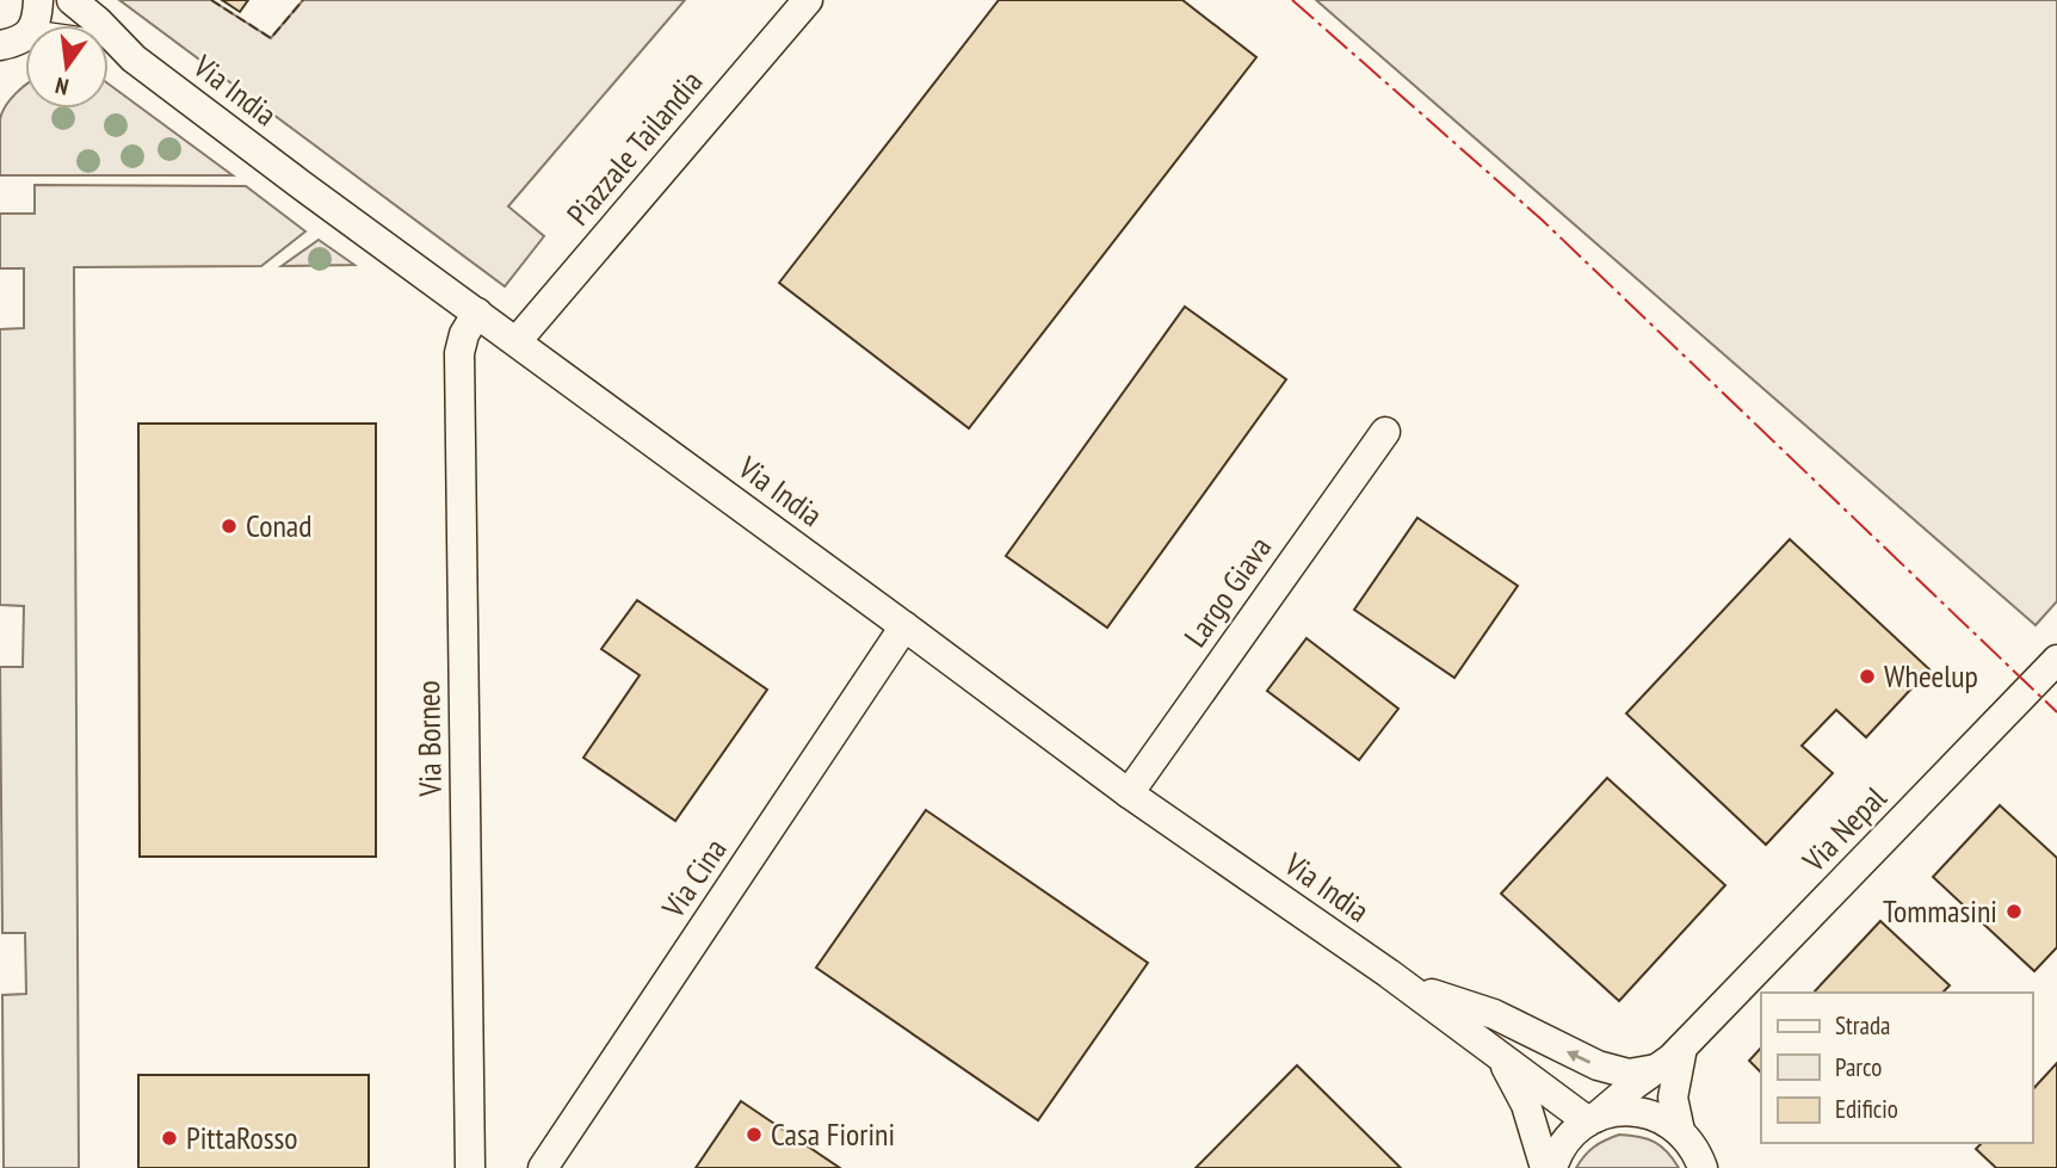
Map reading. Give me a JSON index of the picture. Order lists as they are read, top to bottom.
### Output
{
  "streets": {
    "street": [
      "Via India",
      "Piazzale Tailandia",
      "Largo Giava",
      "Via Borneo",
      "Via Nepal",
      "Via Cina"
    ]
  },
  "crossings": [
    ["Via India", "Piazzale Tailandia"],
    ["Via India", "Largo Giava"],
    ["Via India", "Via Borneo"],
    ["Via India", "Via Nepal"],
    ["Via India", "Via Cina"]
  ],
  "places": [
    "Conad",
    "Wheelup",
    "Tommasini",
    "Casa Fiorini",
    "PittaRosso"
  ],
  "legend": ["Strada", "Parco", "Edificio"],
  "north": "bottom"
}
